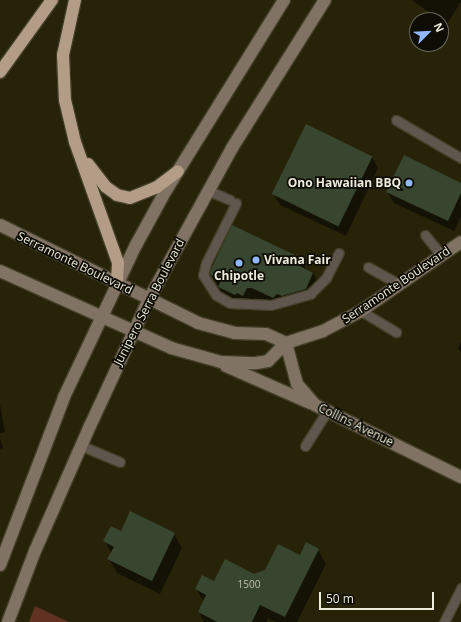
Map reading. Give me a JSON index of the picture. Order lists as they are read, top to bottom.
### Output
{
  "streets": {
    "main road": ["Serramonte Boulevard", "Junipero Serra Boulevard", "Collins Avenue"]
  },
  "crossings": [
    ["Serramonte Boulevard", "Junipero Serra Boulevard"],
    ["Serramonte Boulevard", "Collins Avenue"]
  ],
  "places": ["Ono Hawaiian BBQ", "Vivana Fair", "Chipotle"],
  "house_numbers": ["1500"],
  "scale_bar": "50 m",
  "north": "top right"
}
